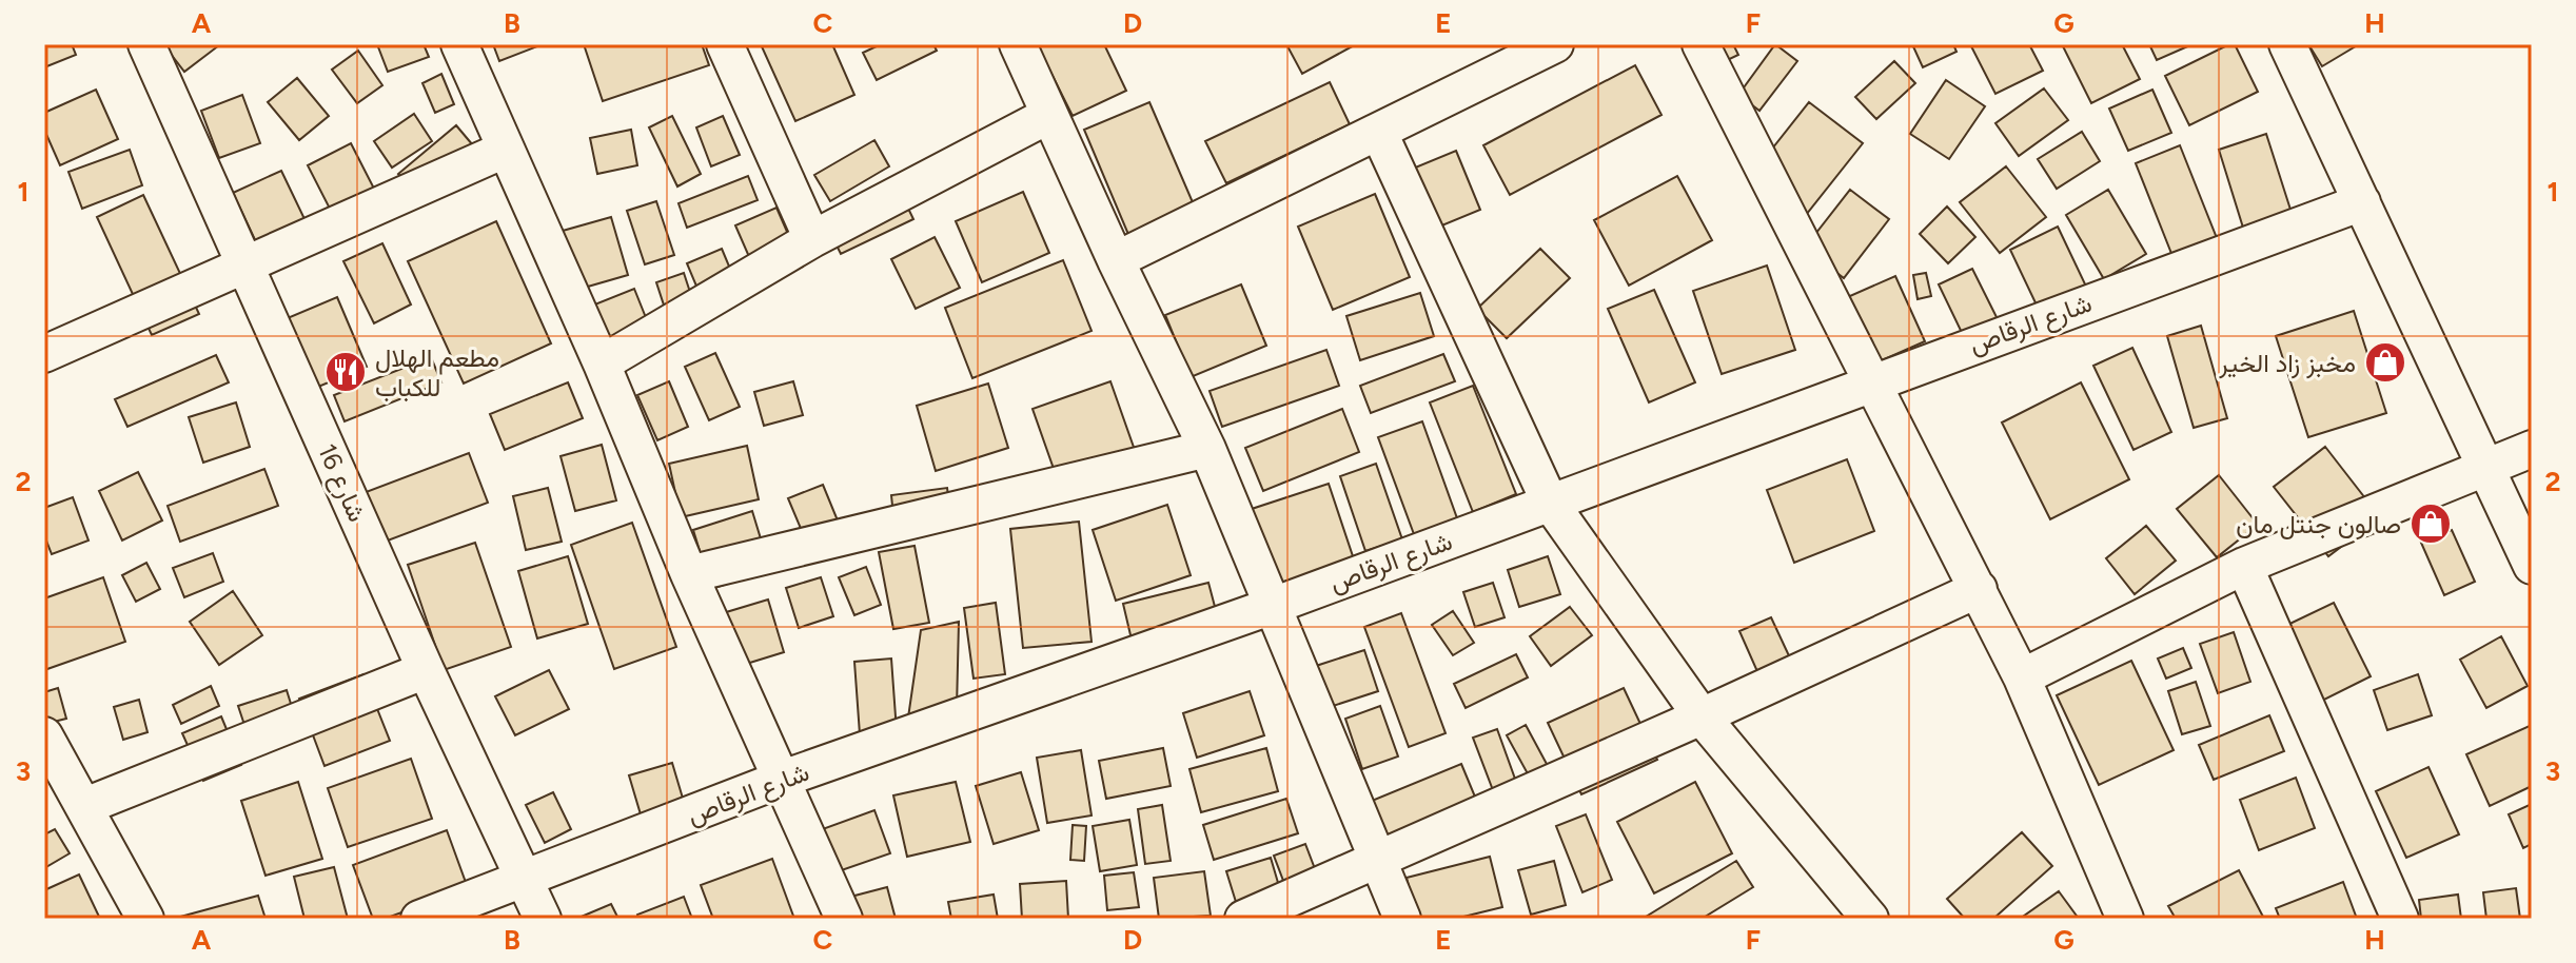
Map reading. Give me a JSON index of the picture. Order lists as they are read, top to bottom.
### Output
{
  "streets": {
    "street": ["شارع الرقاص", "شارع 16"]
  },
  "crossings": [
    ["شارع الرقاص", "شارع 16"]
  ],
  "places": {
    "shop": ["مخبز زاد الخير", "صالون جنتل مان"],
    "restaurant": ["مطعم الهلال للكباب"]
  },
  "grid": {
    "columns": [
      "A",
      "B",
      "C",
      "D",
      "E",
      "F",
      "G",
      "H"
    ],
    "rows": ["1", "2", "3"]
  }
}
